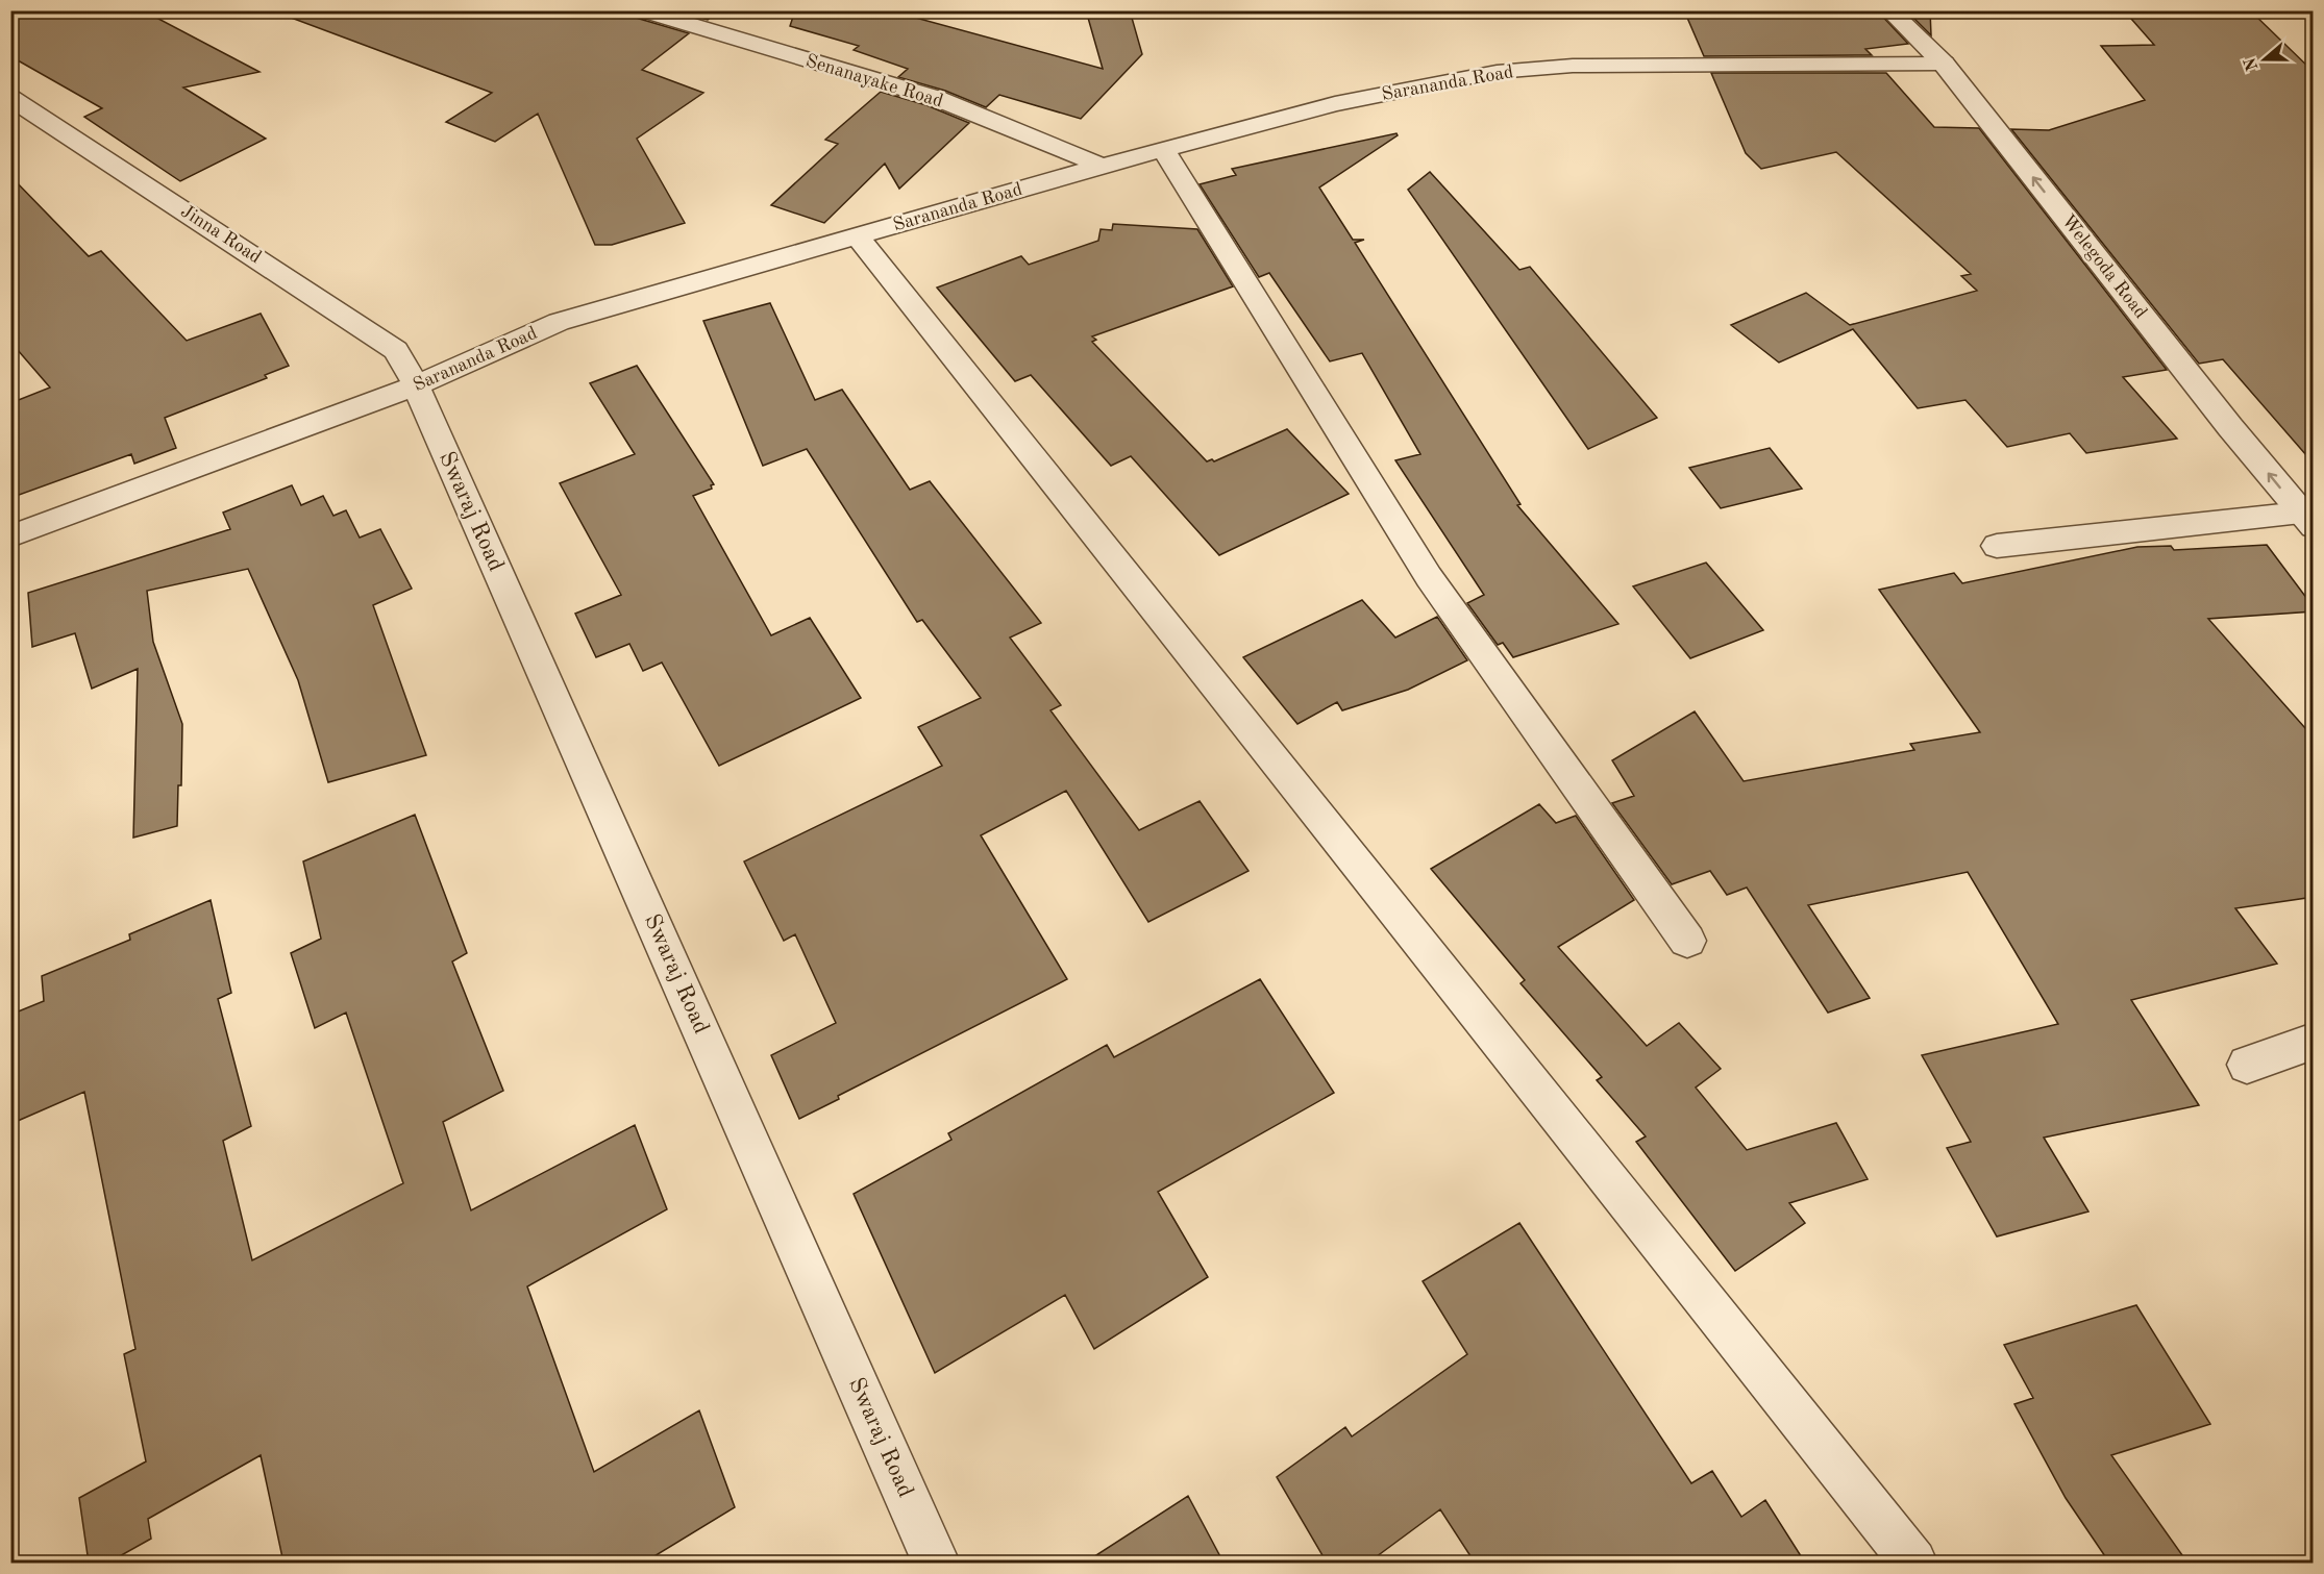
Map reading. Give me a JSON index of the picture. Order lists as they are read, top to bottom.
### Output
{
  "streets": {
    "street": [
      "Senanayake Road",
      "Sarananda Road",
      "Jinna Road",
      "Welegoda Road",
      "Swaraj Road"
    ]
  },
  "crossings": [
    ["Senanayake Road", "Sarananda Road"],
    ["Sarananda Road", "Jinna Road"],
    ["Sarananda Road", "Welegoda Road"],
    ["Sarananda Road", "Swaraj Road"],
    ["Jinna Road", "Swaraj Road"]
  ],
  "one_way": ["Welegoda Road"],
  "north": "left"
}
